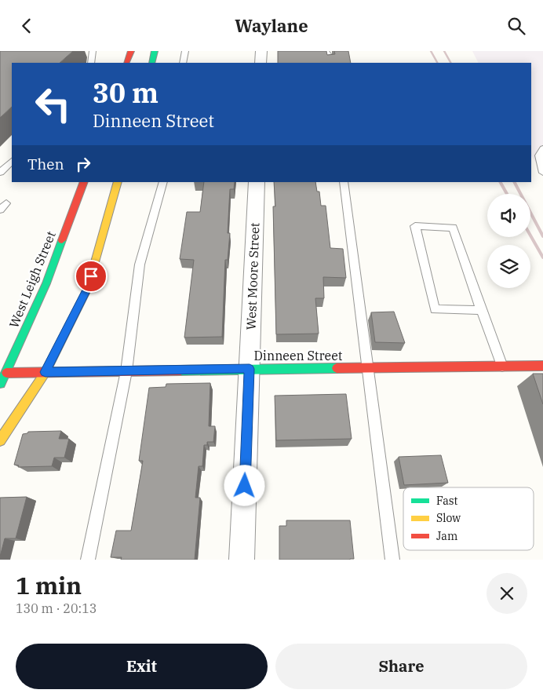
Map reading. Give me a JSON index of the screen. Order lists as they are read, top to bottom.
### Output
{
  "streets": {
    "street": ["West Moore Street", "West Leigh Street", "Dinneen Street"]
  },
  "crossings": [
    ["West Moore Street", "Dinneen Street"],
    ["West Leigh Street", "Dinneen Street"]
  ],
  "legend": ["Fast", "Slow", "Jam"],
  "page": {
    "header": "Waylane",
    "turn": ["30 m", "Dinneen Street"],
    "then": "Then",
    "heading": ["1 min", "130 m · 20:13"],
    "buttons": ["Exit", "Share"]
  }
}
